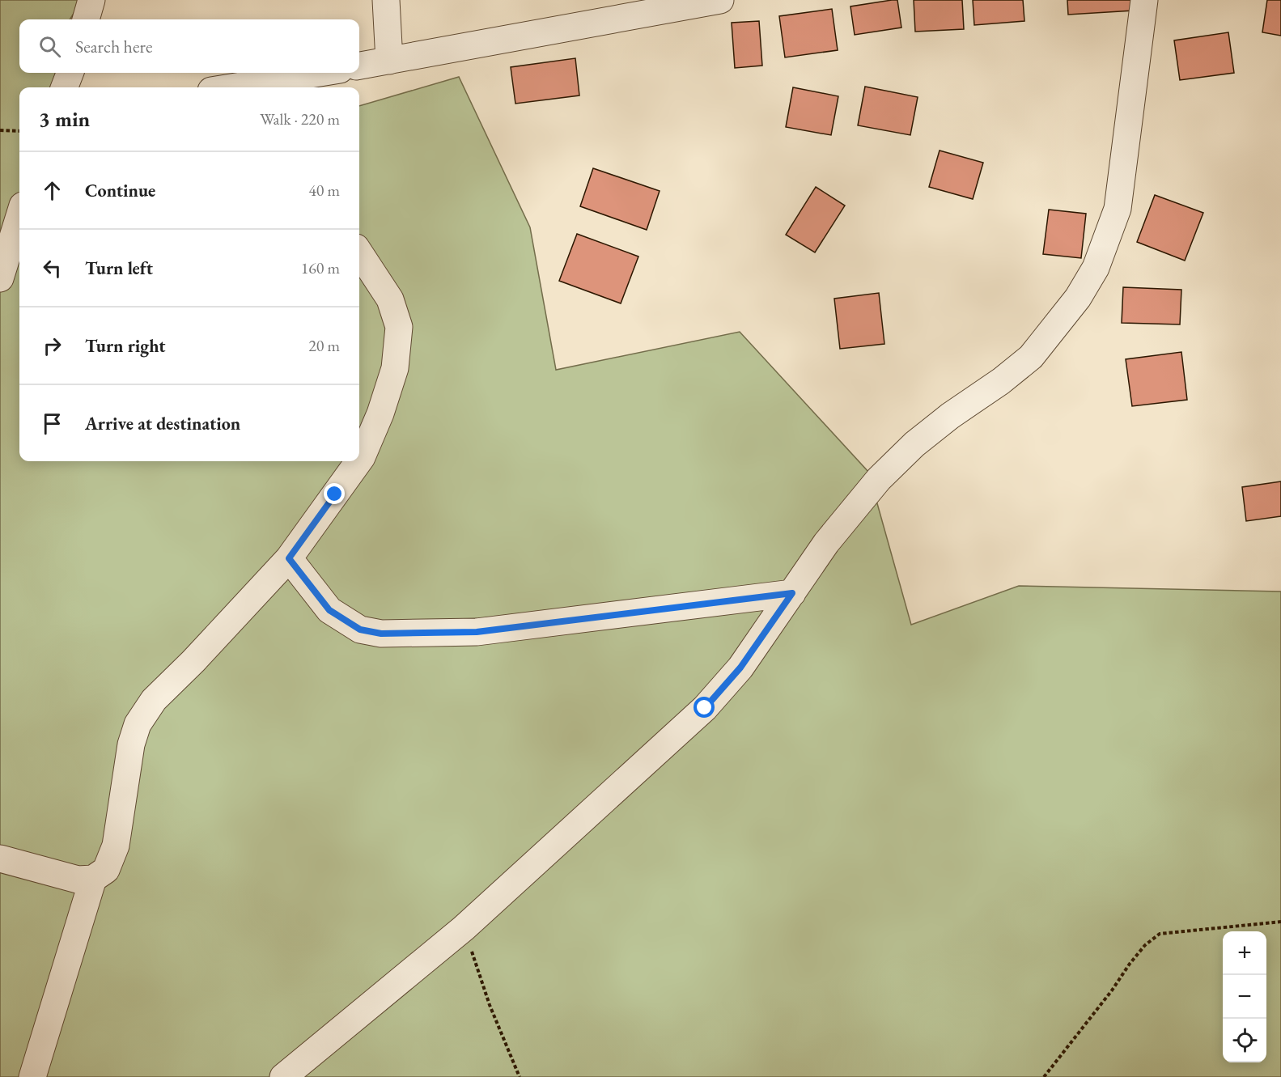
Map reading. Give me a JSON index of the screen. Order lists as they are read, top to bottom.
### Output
{
  "page": {
    "search": "Search here",
    "heading": ["3 min", "Walk · 220 m"],
    "list": [
      ["Continue", "40 m"],
      ["Turn left", "160 m"],
      ["Turn right", "20 m"],
      "Arrive at destination"
    ],
    "map_buttons": ["+", "−"]
  }
}
